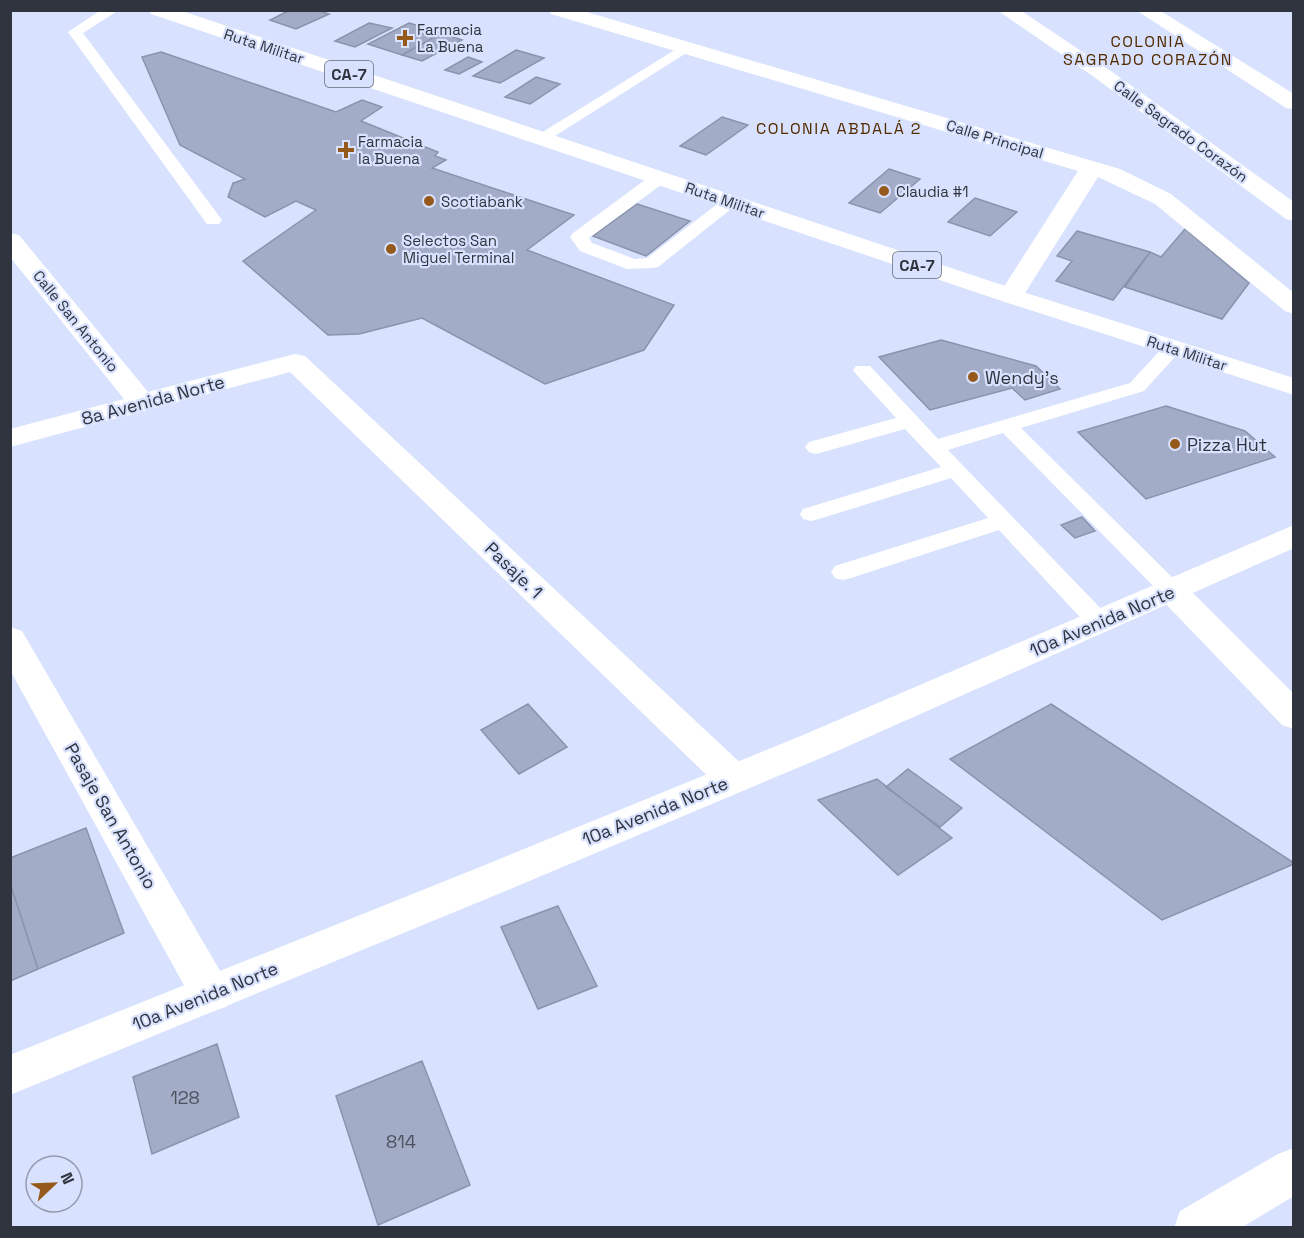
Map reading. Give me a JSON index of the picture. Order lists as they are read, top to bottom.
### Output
{
  "streets": {
    "street": [
      "Ruta Militar",
      "CA-7",
      "Calle Sagrado Corazón",
      "Calle Principal",
      "Calle San Antonio",
      "8a Avenida Norte",
      "Pasaje. 1",
      "10a Avenida Norte",
      "Pasaje San Antonio"
    ]
  },
  "crossings": [
    ["Calle San Antonio", "8a Avenida Norte"],
    ["8a Avenida Norte", "Pasaje. 1"],
    ["Pasaje. 1", "10a Avenida Norte"],
    ["10a Avenida Norte", "Pasaje San Antonio"]
  ],
  "districts": ["COLONIA SAGRADO CORAZÓN", "COLONIA ABDALÁ 2"],
  "places": {
    "health": ["Farmacia La Buena", "Farmacia la Buena"],
    "other": [
      "Claudia #1",
      "Scotiabank",
      "Selectos San Miguel Terminal",
      "Wendy's",
      "Pizza Hut"
    ]
  },
  "house_numbers": ["128", "814"],
  "north": "top right"
}
